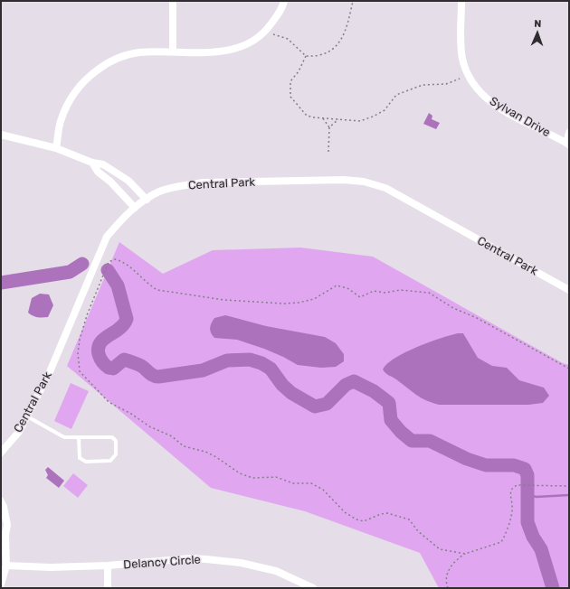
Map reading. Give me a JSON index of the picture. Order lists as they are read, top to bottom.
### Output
{
  "streets": {
    "street": ["Sylvan Drive", "Central Park", "Delancy Circle"]
  },
  "north": "top"
}
